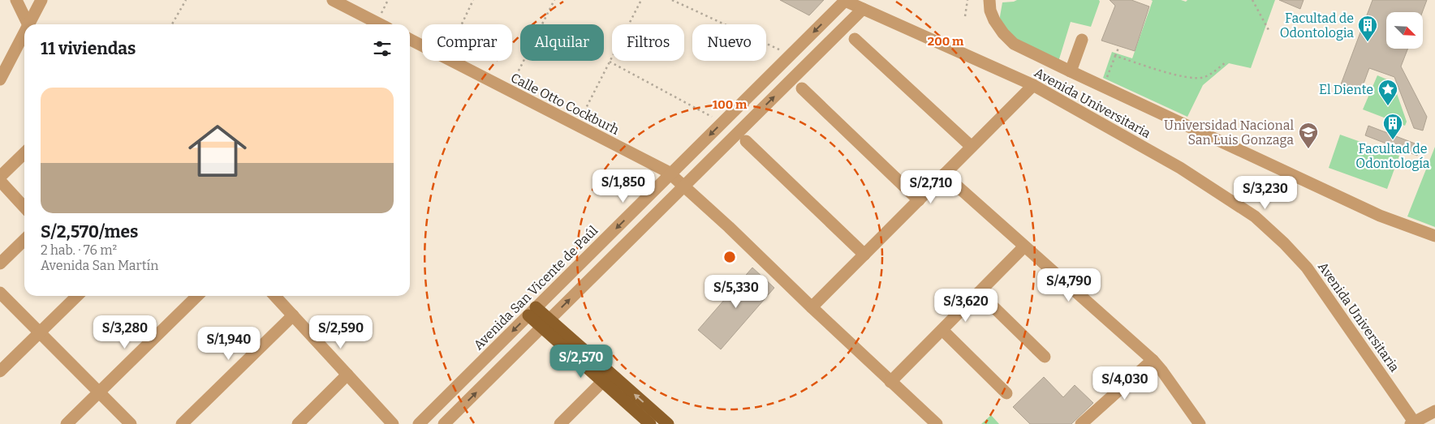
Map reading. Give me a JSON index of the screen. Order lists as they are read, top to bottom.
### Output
{
  "streets": {
    "street": ["Avenida Universitaria", "Calle Otto Cockburh", "Avenida San Vicente de Paúl"]
  },
  "crossings": [
    ["Avenida Universitaria", "Avenida San Vicente de Paúl"]
  ],
  "places": {
    "building": ["Facultad de Odontologia", "Facultad de Odontología"],
    "place": ["El Diente"],
    "school or university": ["Universidad Nacional San Luis Gonzaga"]
  },
  "north": "bottom right",
  "page": {
    "chip": [
      "Comprar",
      "Alquilar",
      "Filtros",
      "Nuevo"
    ],
    "heading": "11 viviendas",
    "list": [
      {
        "name": "S/2,570/mes",
        "note": "2 hab. · 76 m² · Avenida San Martín"
      }
    ],
    "price": [
      "S/1,850",
      "S/2,710",
      "S/3,230",
      "S/4,790",
      "S/5,330",
      "S/3,620",
      "S/3,280",
      "S/2,590",
      "S/1,940",
      "S/2,570",
      "S/4,030"
    ]
  },
  "rings": ["200 m", "100 m"]
}
